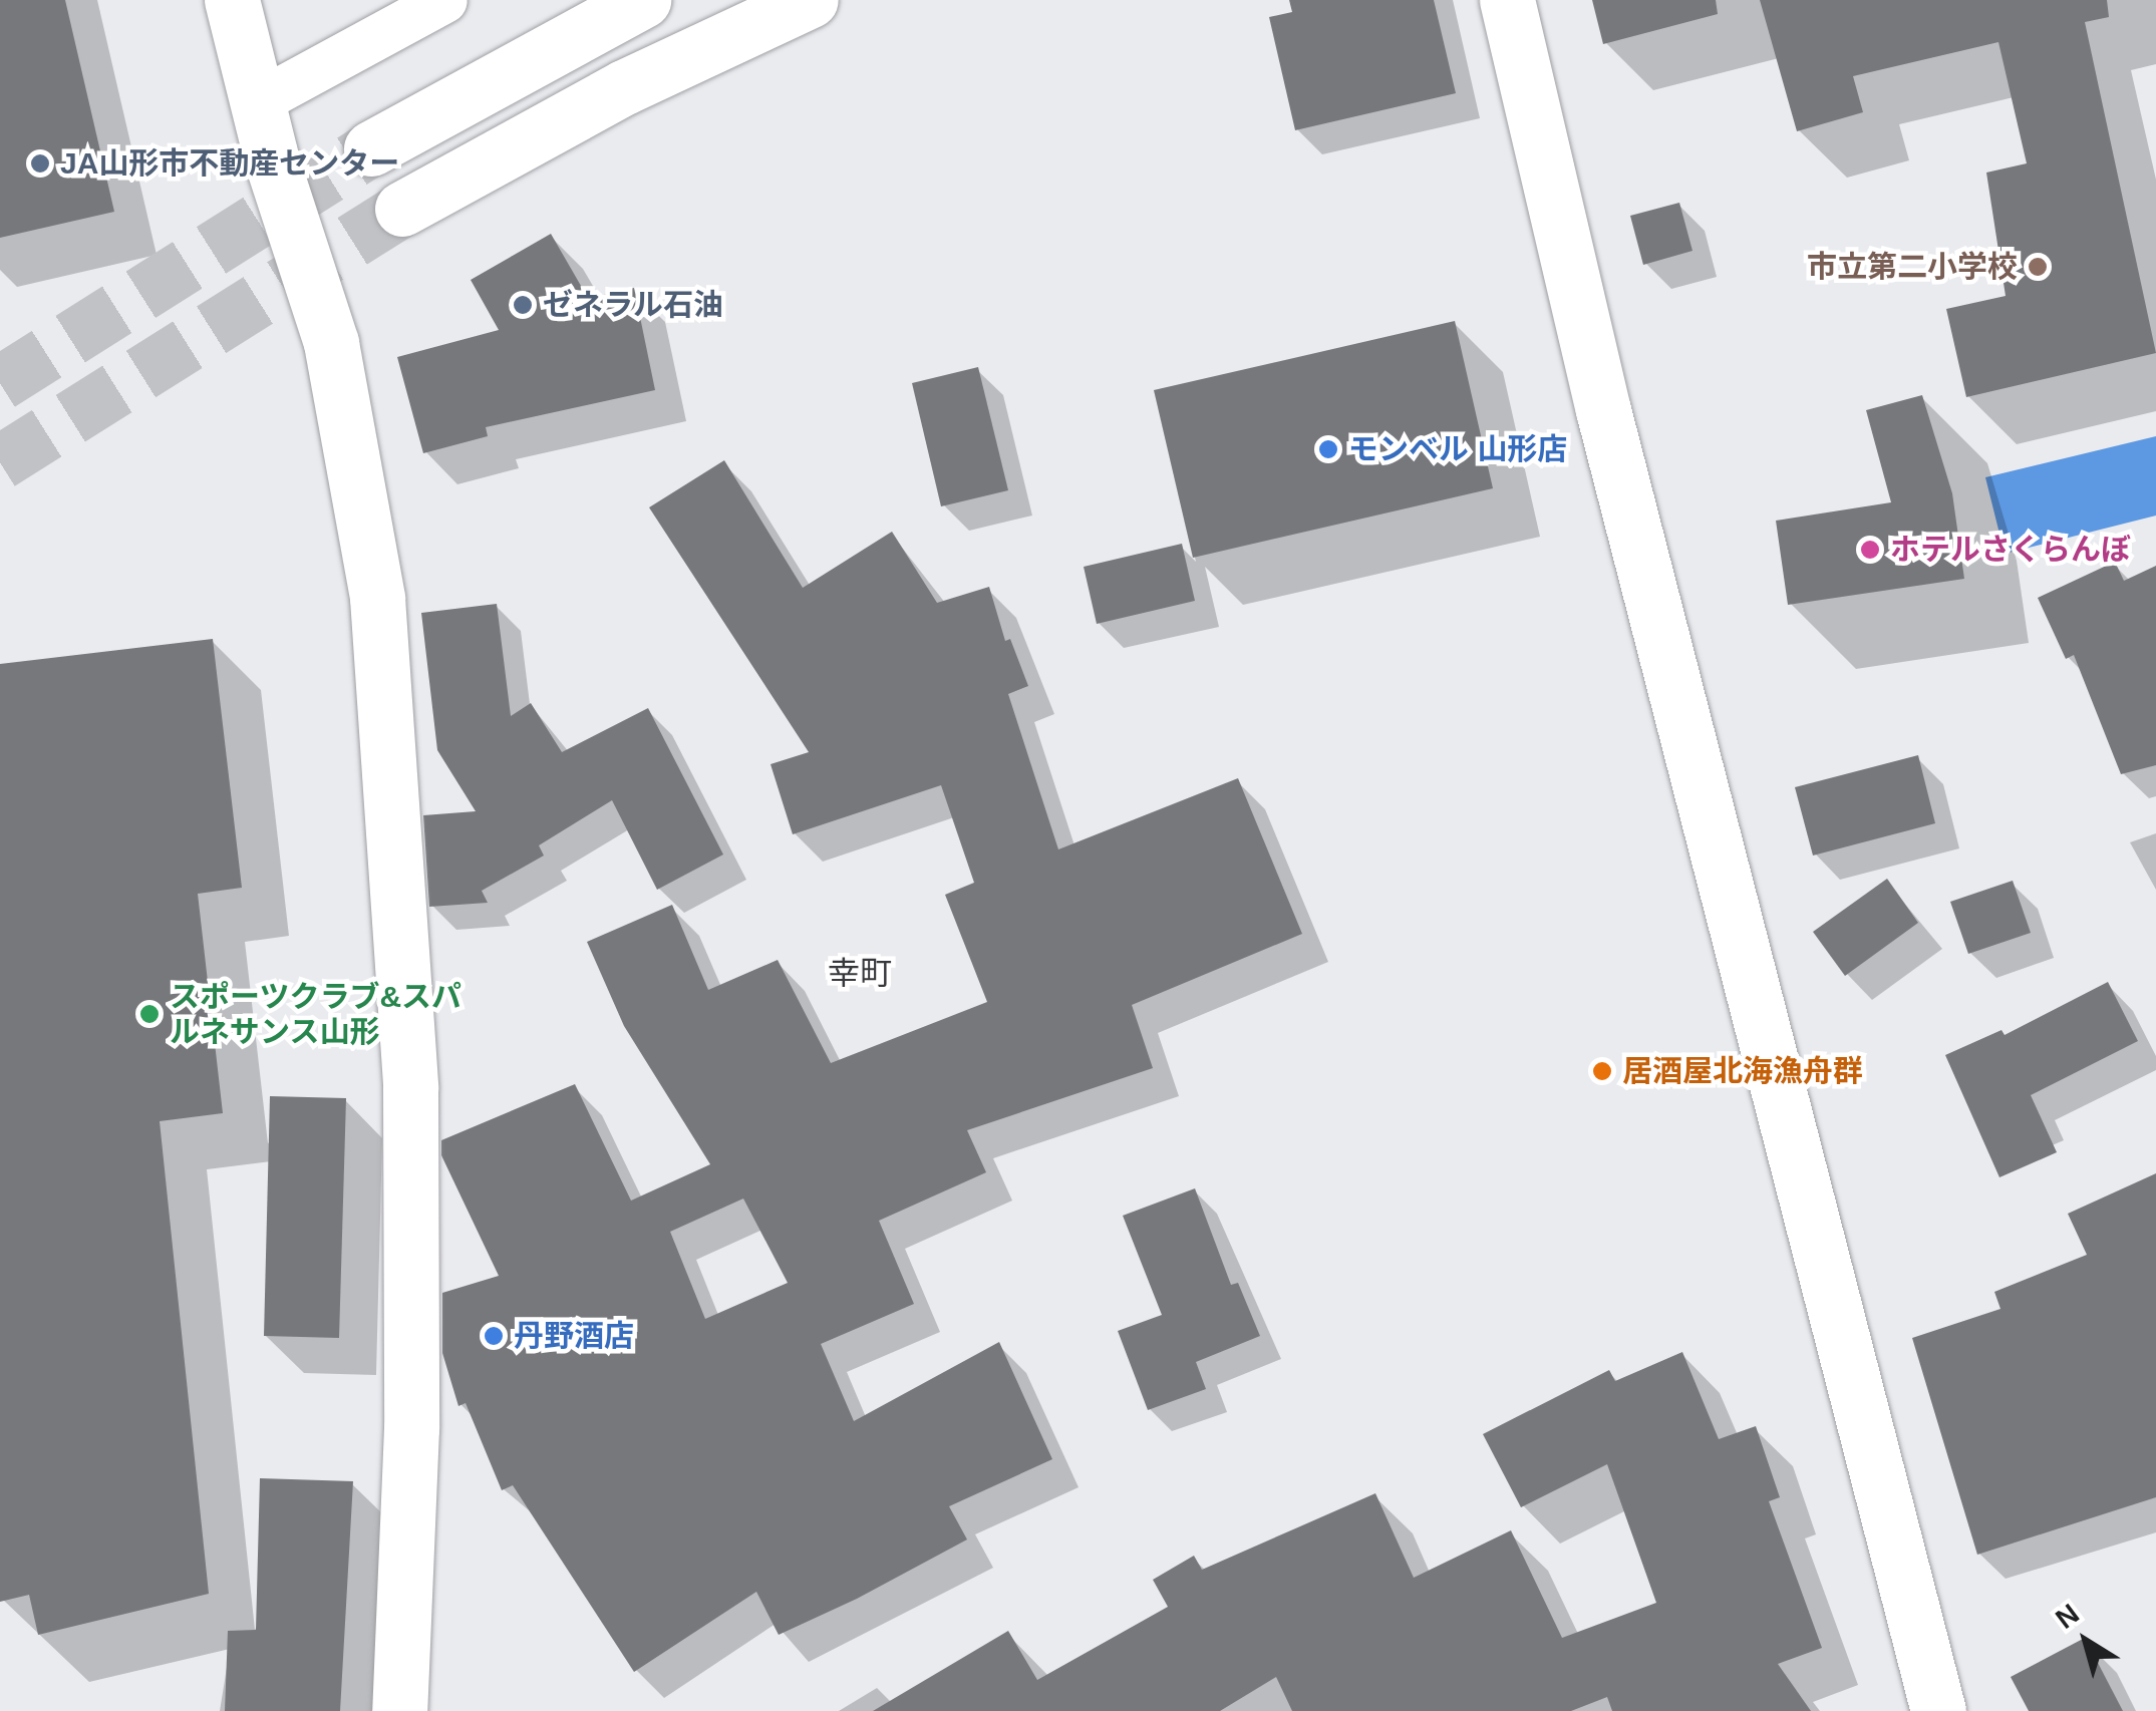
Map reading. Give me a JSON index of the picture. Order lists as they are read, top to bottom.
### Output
{
  "districts": ["幸町"],
  "places": [
    "JA山形市不動産センター",
    "市立第二小学校",
    "ゼネラル石油",
    "モンベル 山形店",
    "ホテルさくらんぼ",
    "スポーツクラブ&スパ ルネサンス山形",
    "居酒屋北海漁舟群",
    "丹野酒店"
  ],
  "north": "top left"
}
